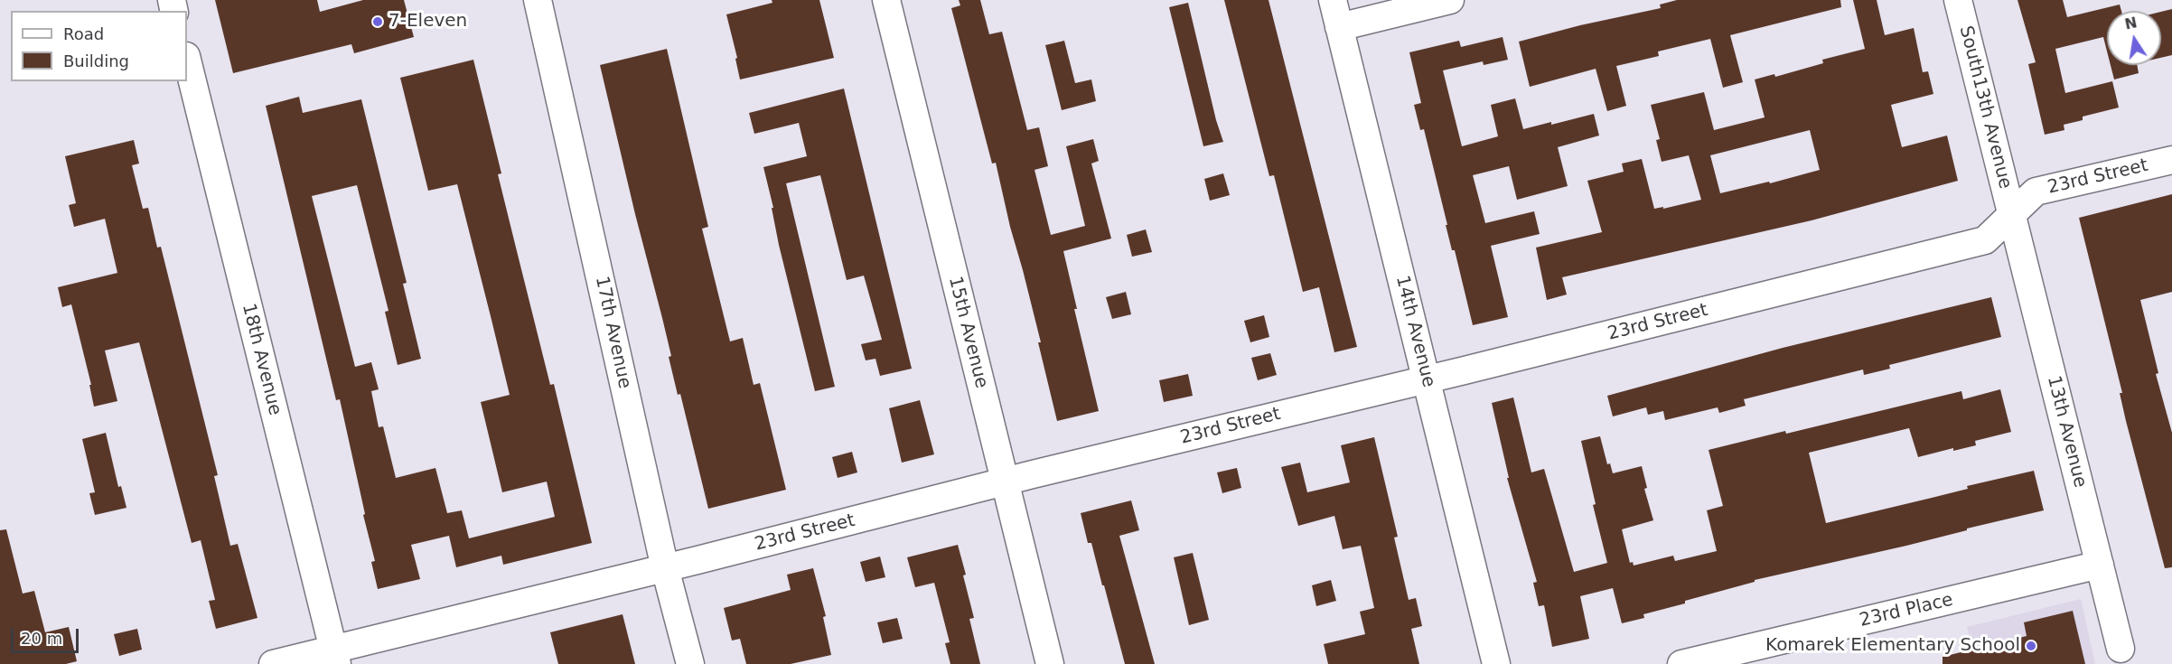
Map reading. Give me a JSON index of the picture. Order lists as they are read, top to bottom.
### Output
{
  "streets": {
    "street": [
      "South13th Avenue",
      "23rd Street",
      "14th Avenue",
      "17th Avenue",
      "15th Avenue",
      "18th Avenue",
      "13th Avenue",
      "23rd Place"
    ]
  },
  "crossings": [
    ["South13th Avenue", "23rd Street"],
    ["South13th Avenue", "13th Avenue"],
    ["23rd Street", "14th Avenue"],
    ["23rd Street", "17th Avenue"],
    ["23rd Street", "15th Avenue"],
    ["23rd Street", "18th Avenue"],
    ["23rd Street", "13th Avenue"],
    ["13th Avenue", "23rd Place"]
  ],
  "places": ["7-Eleven", "Komarek Elementary School"],
  "legend": ["Road", "Building"],
  "scale_bar": "20 m",
  "north": "top"
}
